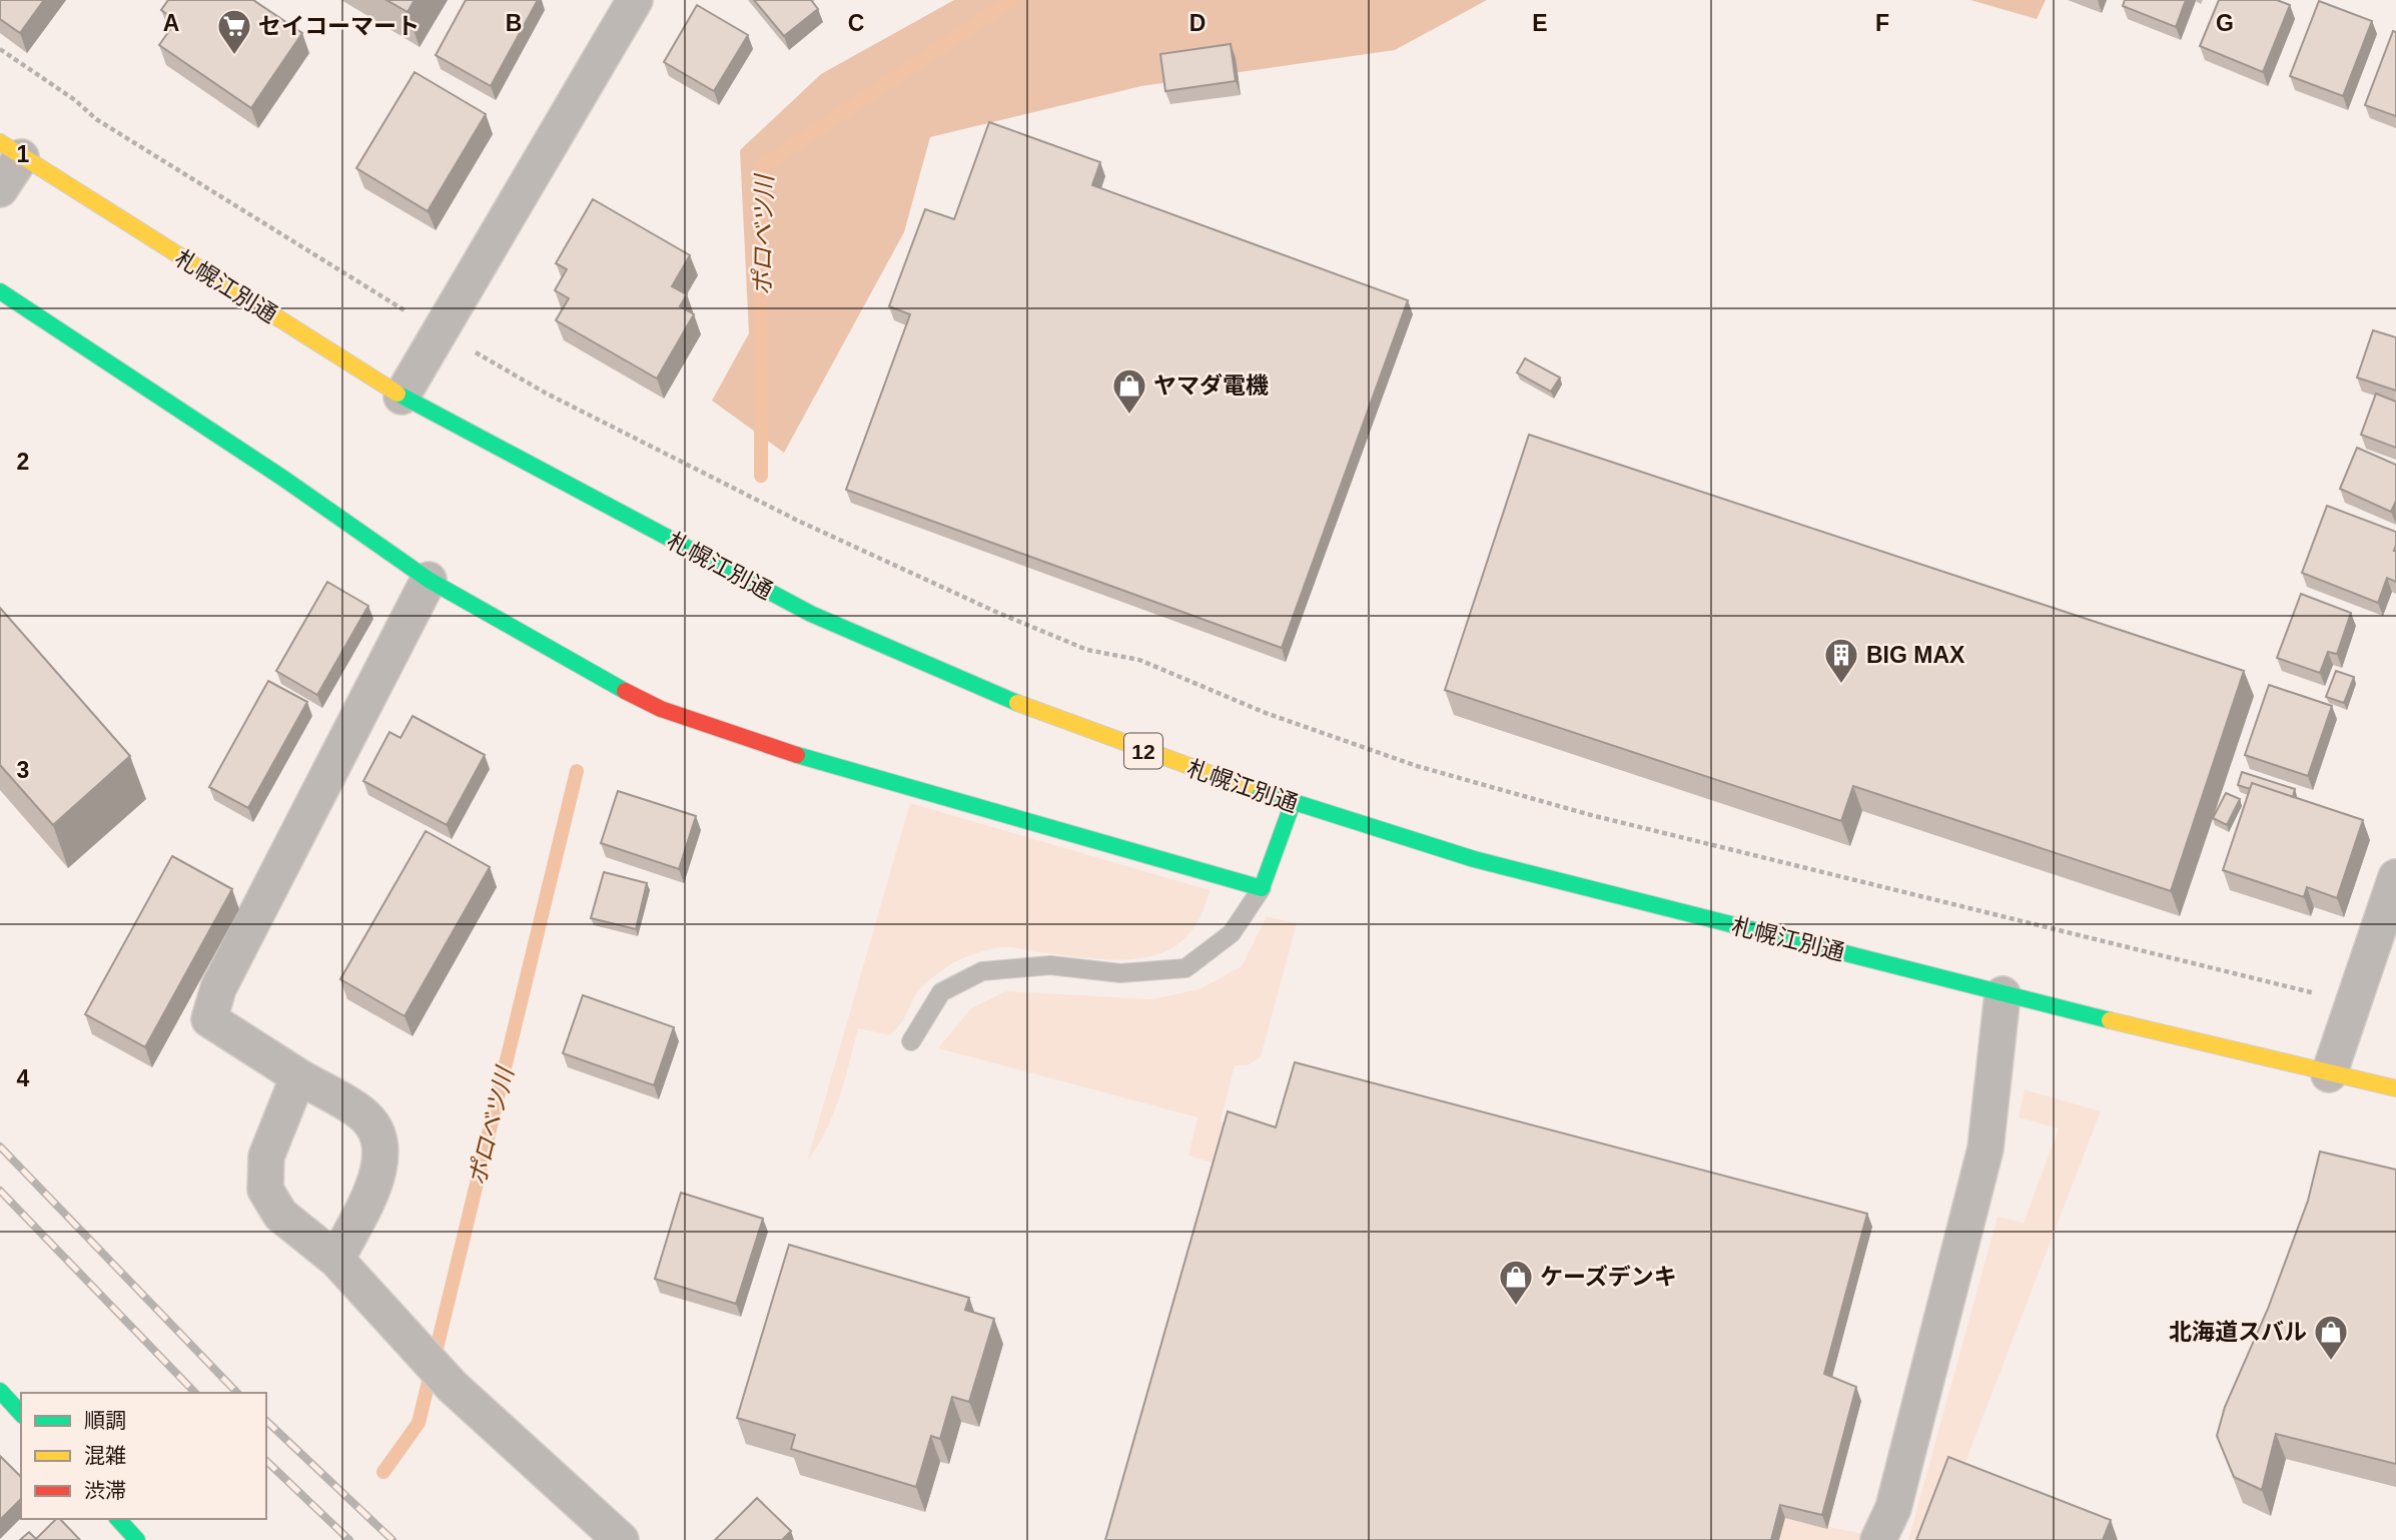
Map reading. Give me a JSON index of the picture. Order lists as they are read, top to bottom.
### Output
{
  "streets": {
    "main road": ["札幌江別通", "12"]
  },
  "water": ["ポロベツ川"],
  "places": {
    "supermarket": ["セイコーマート"],
    "shop": ["ヤマダ電機", "ケーズデンキ", "北海道スバル"],
    "building": ["BIG MAX"]
  },
  "legend": ["順調", "混雑", "渋滞"],
  "grid": {
    "columns": [
      "A",
      "B",
      "C",
      "D",
      "E",
      "F",
      "G"
    ],
    "rows": [
      "1",
      "2",
      "3",
      "4"
    ]
  }
}
